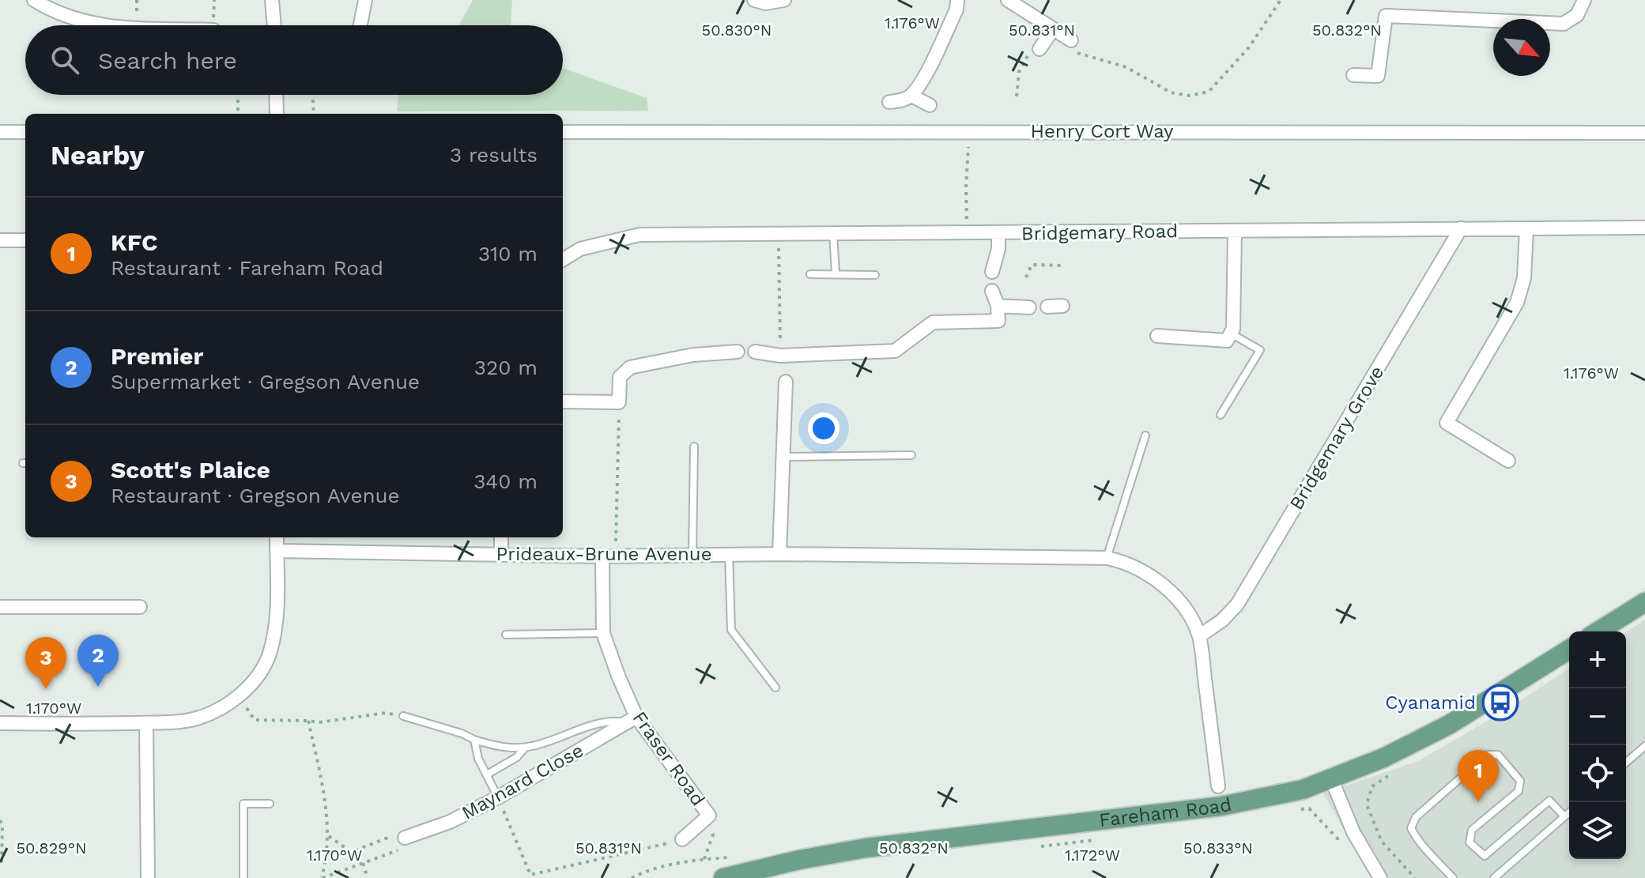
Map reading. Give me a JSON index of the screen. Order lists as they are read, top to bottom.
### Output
{
  "streets": {
    "main road": ["Fareham Road"],
    "street": [
      "Henry Cort Way",
      "Bridgemary Road",
      "Bridgemary Grove",
      "Prideaux-Brune Avenue",
      "Fraser Road",
      "Maynard Close"
    ]
  },
  "crossings": [
    ["Bridgemary Road", "Bridgemary Grove"],
    ["Bridgemary Grove", "Prideaux-Brune Avenue"],
    ["Prideaux-Brune Avenue", "Fraser Road"],
    ["Fraser Road", "Maynard Close"]
  ],
  "places": {
    "bus stop": ["Cyanamid"]
  },
  "north": "bottom right",
  "page": {
    "search": "Search here",
    "heading": ["Nearby", "3 results"],
    "list": [
      {
        "mark": "1",
        "name": "KFC",
        "note": "Restaurant · Fareham Road",
        "value": "310 m"
      },
      {
        "mark": "2",
        "name": "Premier",
        "note": "Supermarket · Gregson Avenue",
        "value": "320 m"
      },
      {
        "mark": "3",
        "name": "Scott's Plaice",
        "note": "Restaurant · Gregson Avenue",
        "value": "340 m"
      }
    ],
    "map_buttons": ["+", "−"],
    "pins": ["2", "3", "1"]
  },
  "coordinates": [
    "1.176°W",
    "50.830°N",
    "50.831°N",
    "50.832°N",
    "1.170°W",
    "50.829°N",
    "50.833°N",
    "1.172°W"
  ]
}
